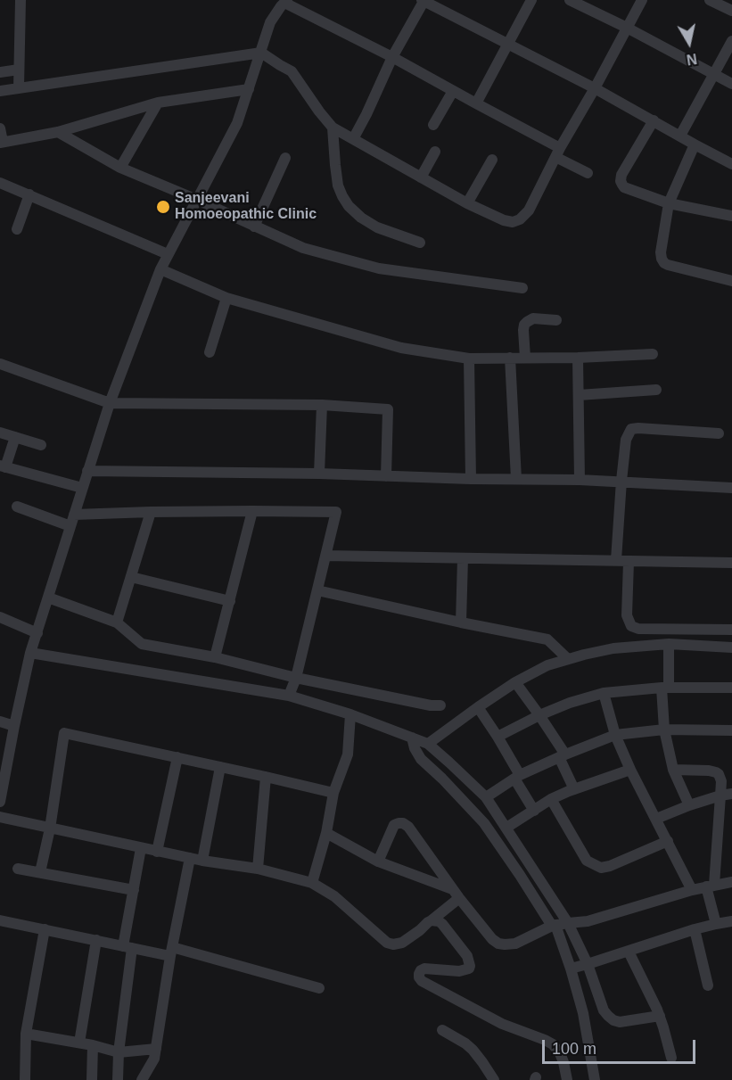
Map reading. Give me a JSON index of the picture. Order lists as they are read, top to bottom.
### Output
{
  "places": ["Sanjeevani Homoeopathic Clinic"],
  "scale_bar": "100 m",
  "north": "bottom"
}
